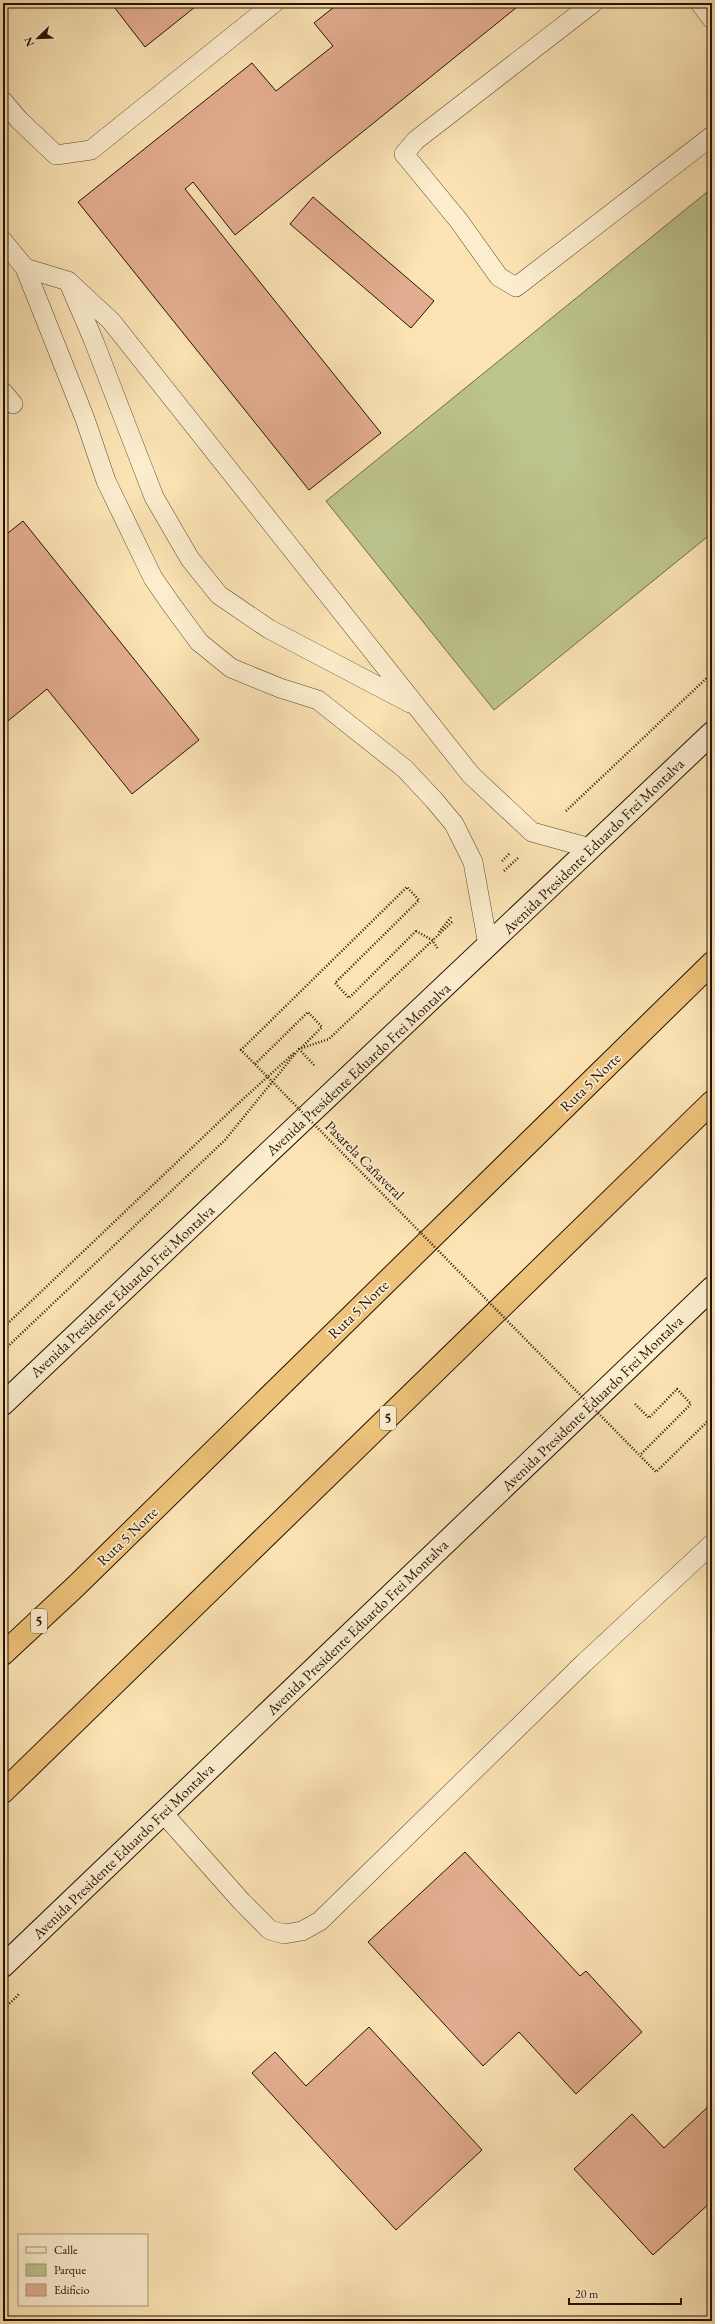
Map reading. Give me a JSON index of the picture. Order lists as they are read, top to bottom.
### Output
{
  "streets": {
    "highway": ["Ruta 5 Norte", "5"],
    "main road": ["Avenida Presidente Eduardo Frei Montalva"],
    "path": ["Pasarela Cañaveral"]
  },
  "legend": ["Calle", "Parque", "Edificio"],
  "scale_bar": "20 m",
  "north": "bottom left"
}
